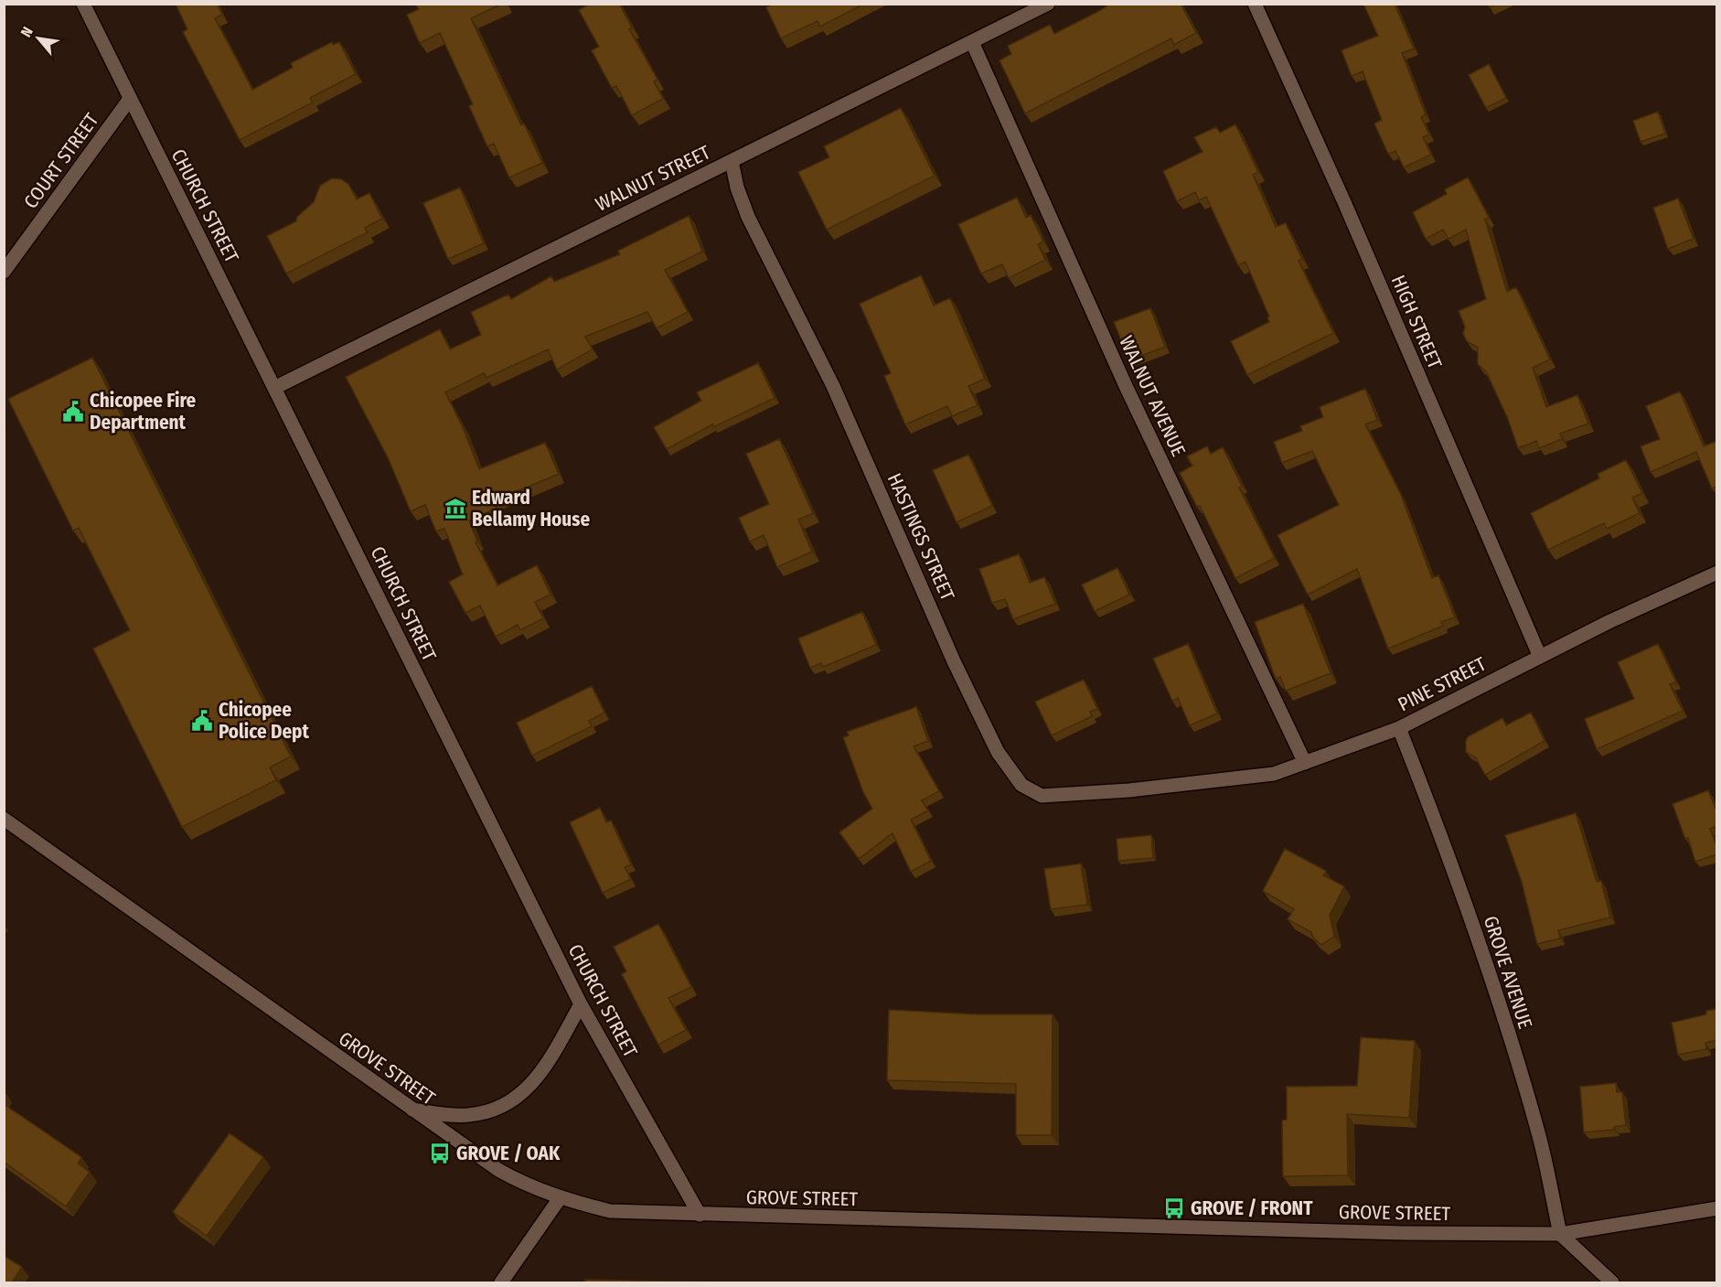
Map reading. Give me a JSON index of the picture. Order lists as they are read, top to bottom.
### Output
{
  "streets": {
    "street": [
      "COURT STREET",
      "WALNUT STREET",
      "CHURCH STREET",
      "HIGH STREET",
      "WALNUT AVENUE",
      "HASTINGS STREET",
      "PINE STREET",
      "GROVE AVENUE",
      "GROVE STREET"
    ]
  },
  "crossings": [
    ["COURT STREET", "CHURCH STREET"],
    ["WALNUT STREET", "CHURCH STREET"],
    ["WALNUT STREET", "WALNUT AVENUE"],
    ["WALNUT STREET", "HASTINGS STREET"],
    ["CHURCH STREET", "GROVE STREET"],
    ["HIGH STREET", "PINE STREET"],
    ["WALNUT AVENUE", "PINE STREET"],
    ["HASTINGS STREET", "PINE STREET"],
    ["PINE STREET", "GROVE AVENUE"],
    ["GROVE AVENUE", "GROVE STREET"]
  ],
  "places": {
    "public building": ["Chicopee Fire Department", "Chicopee Police Dept"],
    "museum": ["Edward Bellamy House"],
    "bus stop": ["GROVE / OAK", "GROVE / FRONT"]
  },
  "north": "top left"
}
